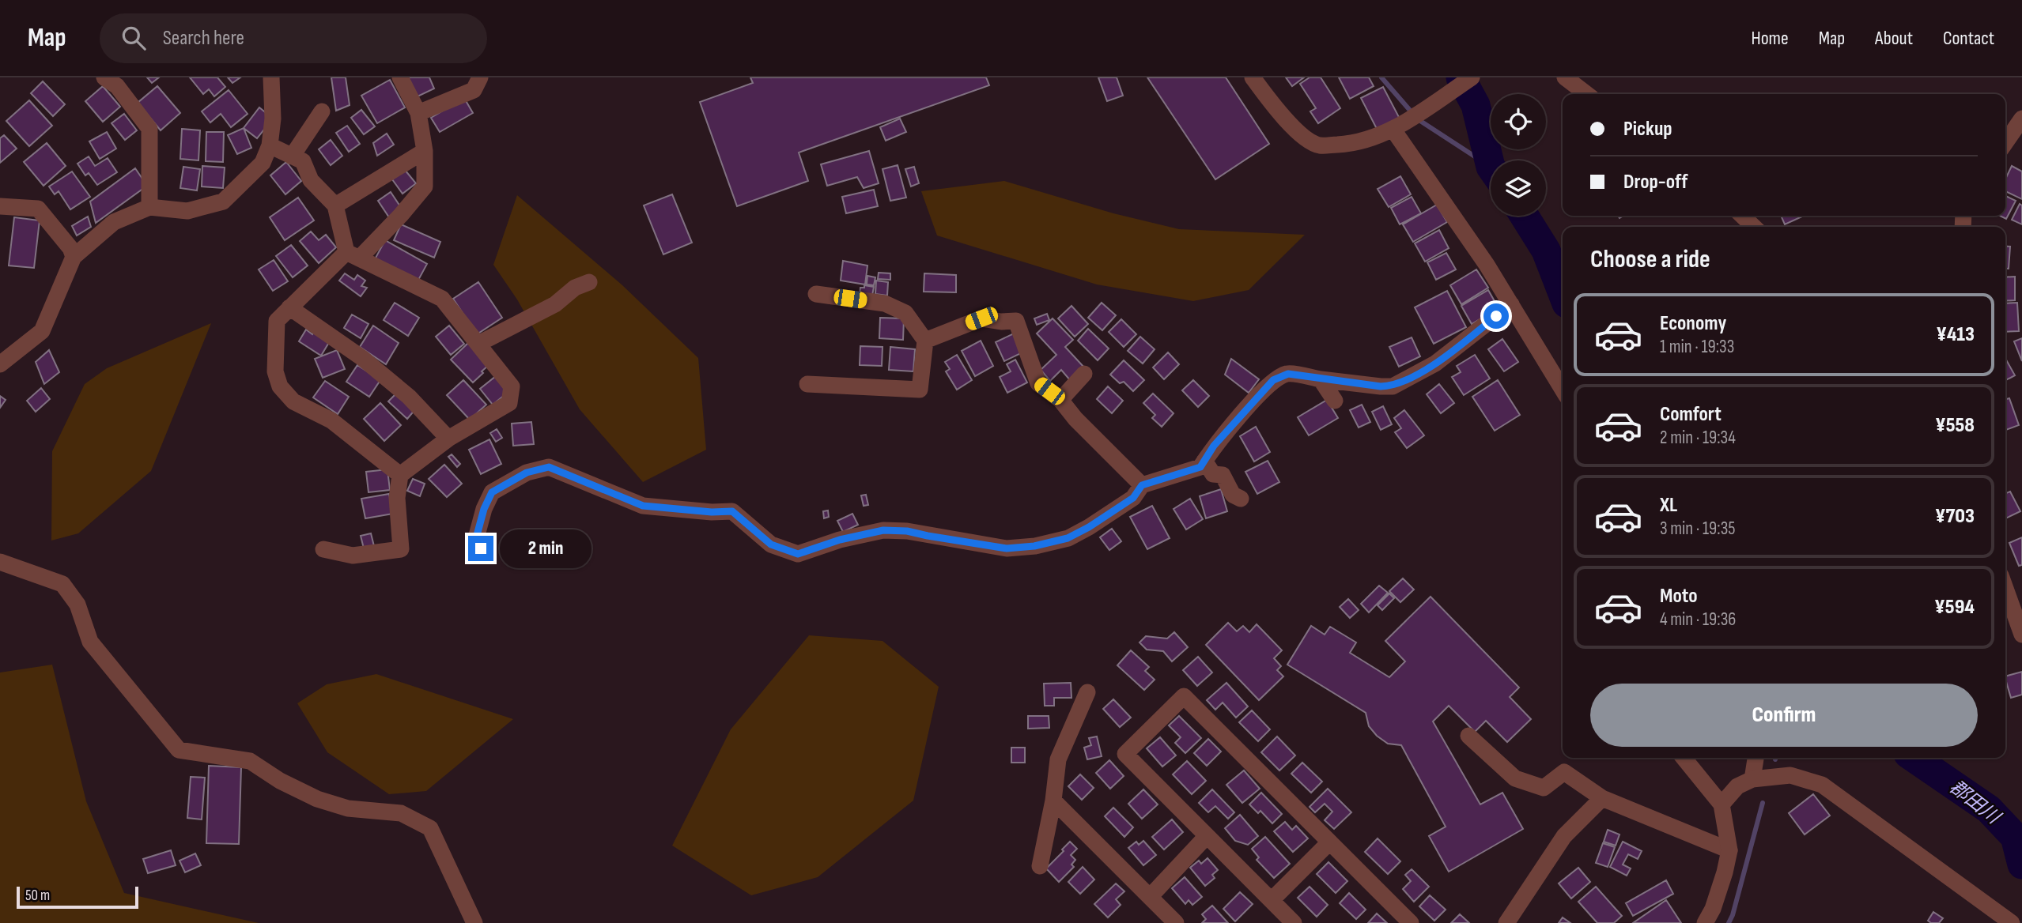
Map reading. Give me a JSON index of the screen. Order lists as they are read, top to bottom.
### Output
{
  "water": ["郡田川"],
  "scale_bar": "50 m",
  "page": {
    "header": "Map",
    "search": "Search here",
    "nav": [
      "Home",
      "Map",
      "About",
      "Contact"
    ],
    "banner": ["Pickup", "Drop-off"],
    "heading": "Choose a ride",
    "list": [
      {
        "name": "Economy",
        "note": "1 min · 19:33",
        "value": "¥413"
      },
      {
        "name": "Comfort",
        "note": "2 min · 19:34",
        "value": "¥558"
      },
      {
        "name": "XL",
        "note": "3 min · 19:35",
        "value": "¥703"
      },
      {
        "name": "Moto",
        "note": "4 min · 19:36",
        "value": "¥594"
      }
    ],
    "bubble": "2 min",
    "buttons": "Confirm",
    "scale": "50 m"
  }
}
